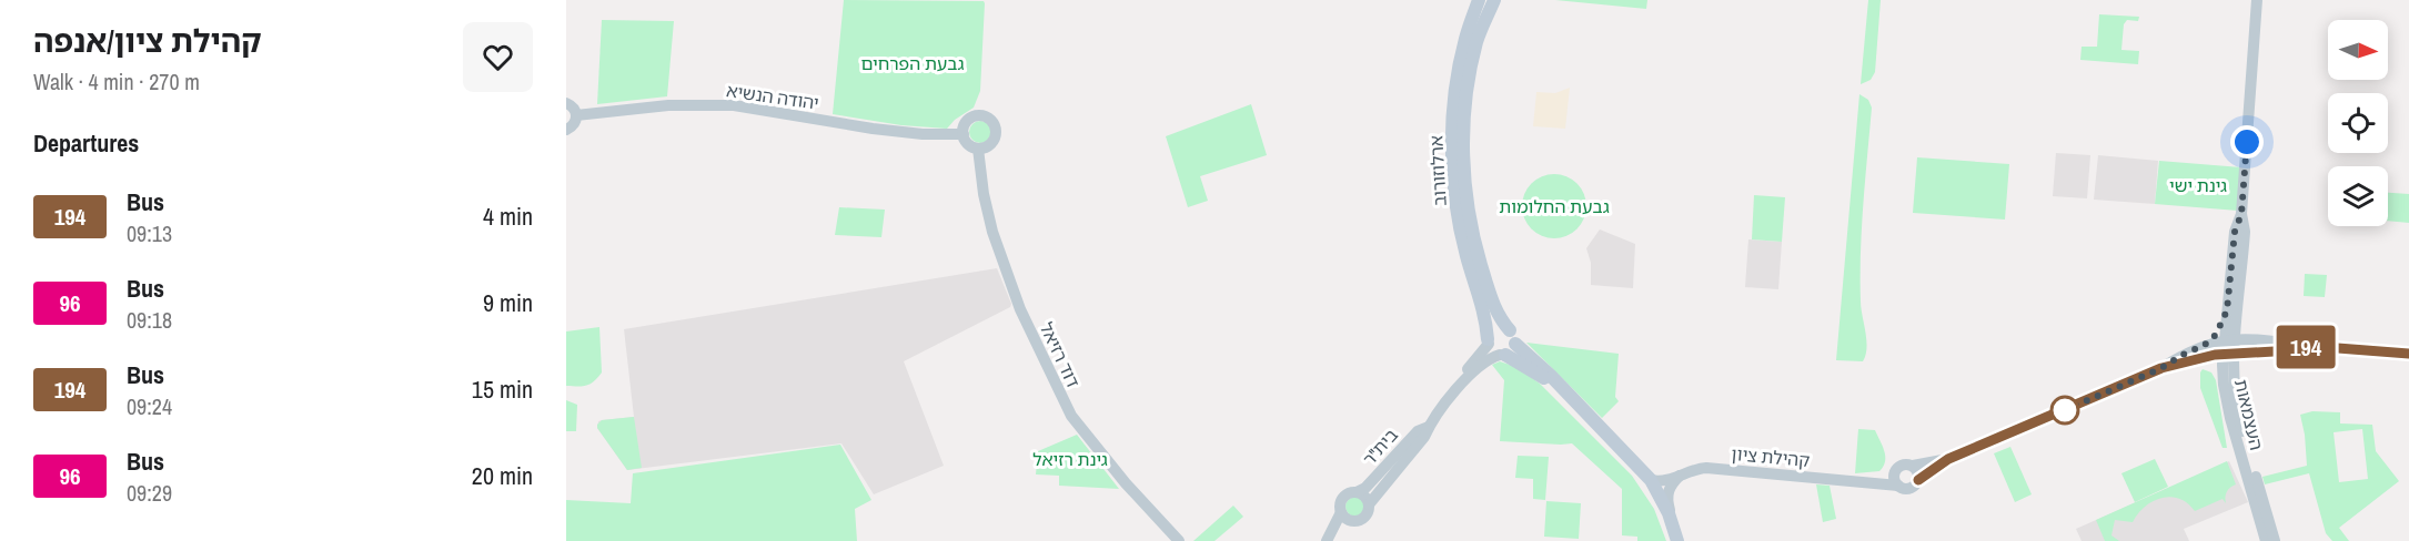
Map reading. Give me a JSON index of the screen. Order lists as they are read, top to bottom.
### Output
{
  "streets": {
    "main road": ["ארלוזורוב"],
    "street": [
      "יהודה הנשיא",
      "דוד רזיאל",
      "העצמאות",
      "בית\"ר",
      "קהילת ציון"
    ]
  },
  "crossings": [
    ["יהודה הנשיא", "דוד רזיאל"],
    ["ארלוזורוב", "בית\"ר"]
  ],
  "parks": [
    "גבעת הפרחים",
    "גינת ישי",
    "גבעת החלומות",
    "גינת רזיאל"
  ],
  "lines": ["bus line 194"],
  "north": "right",
  "page": {
    "heading": [
      ["קהילת ציון/אנפה", "Walk · 4 min · 270 m"],
      "Departures"
    ],
    "on_map": "194",
    "list": [
      {
        "mark": "194",
        "name": "Bus",
        "note": "09:13",
        "value": "4 min"
      },
      {
        "mark": "96",
        "name": "Bus",
        "note": "09:18",
        "value": "9 min"
      },
      {
        "mark": "194",
        "name": "Bus",
        "note": "09:24",
        "value": "15 min"
      },
      {
        "mark": "96",
        "name": "Bus",
        "note": "09:29",
        "value": "20 min"
      }
    ]
  }
}
